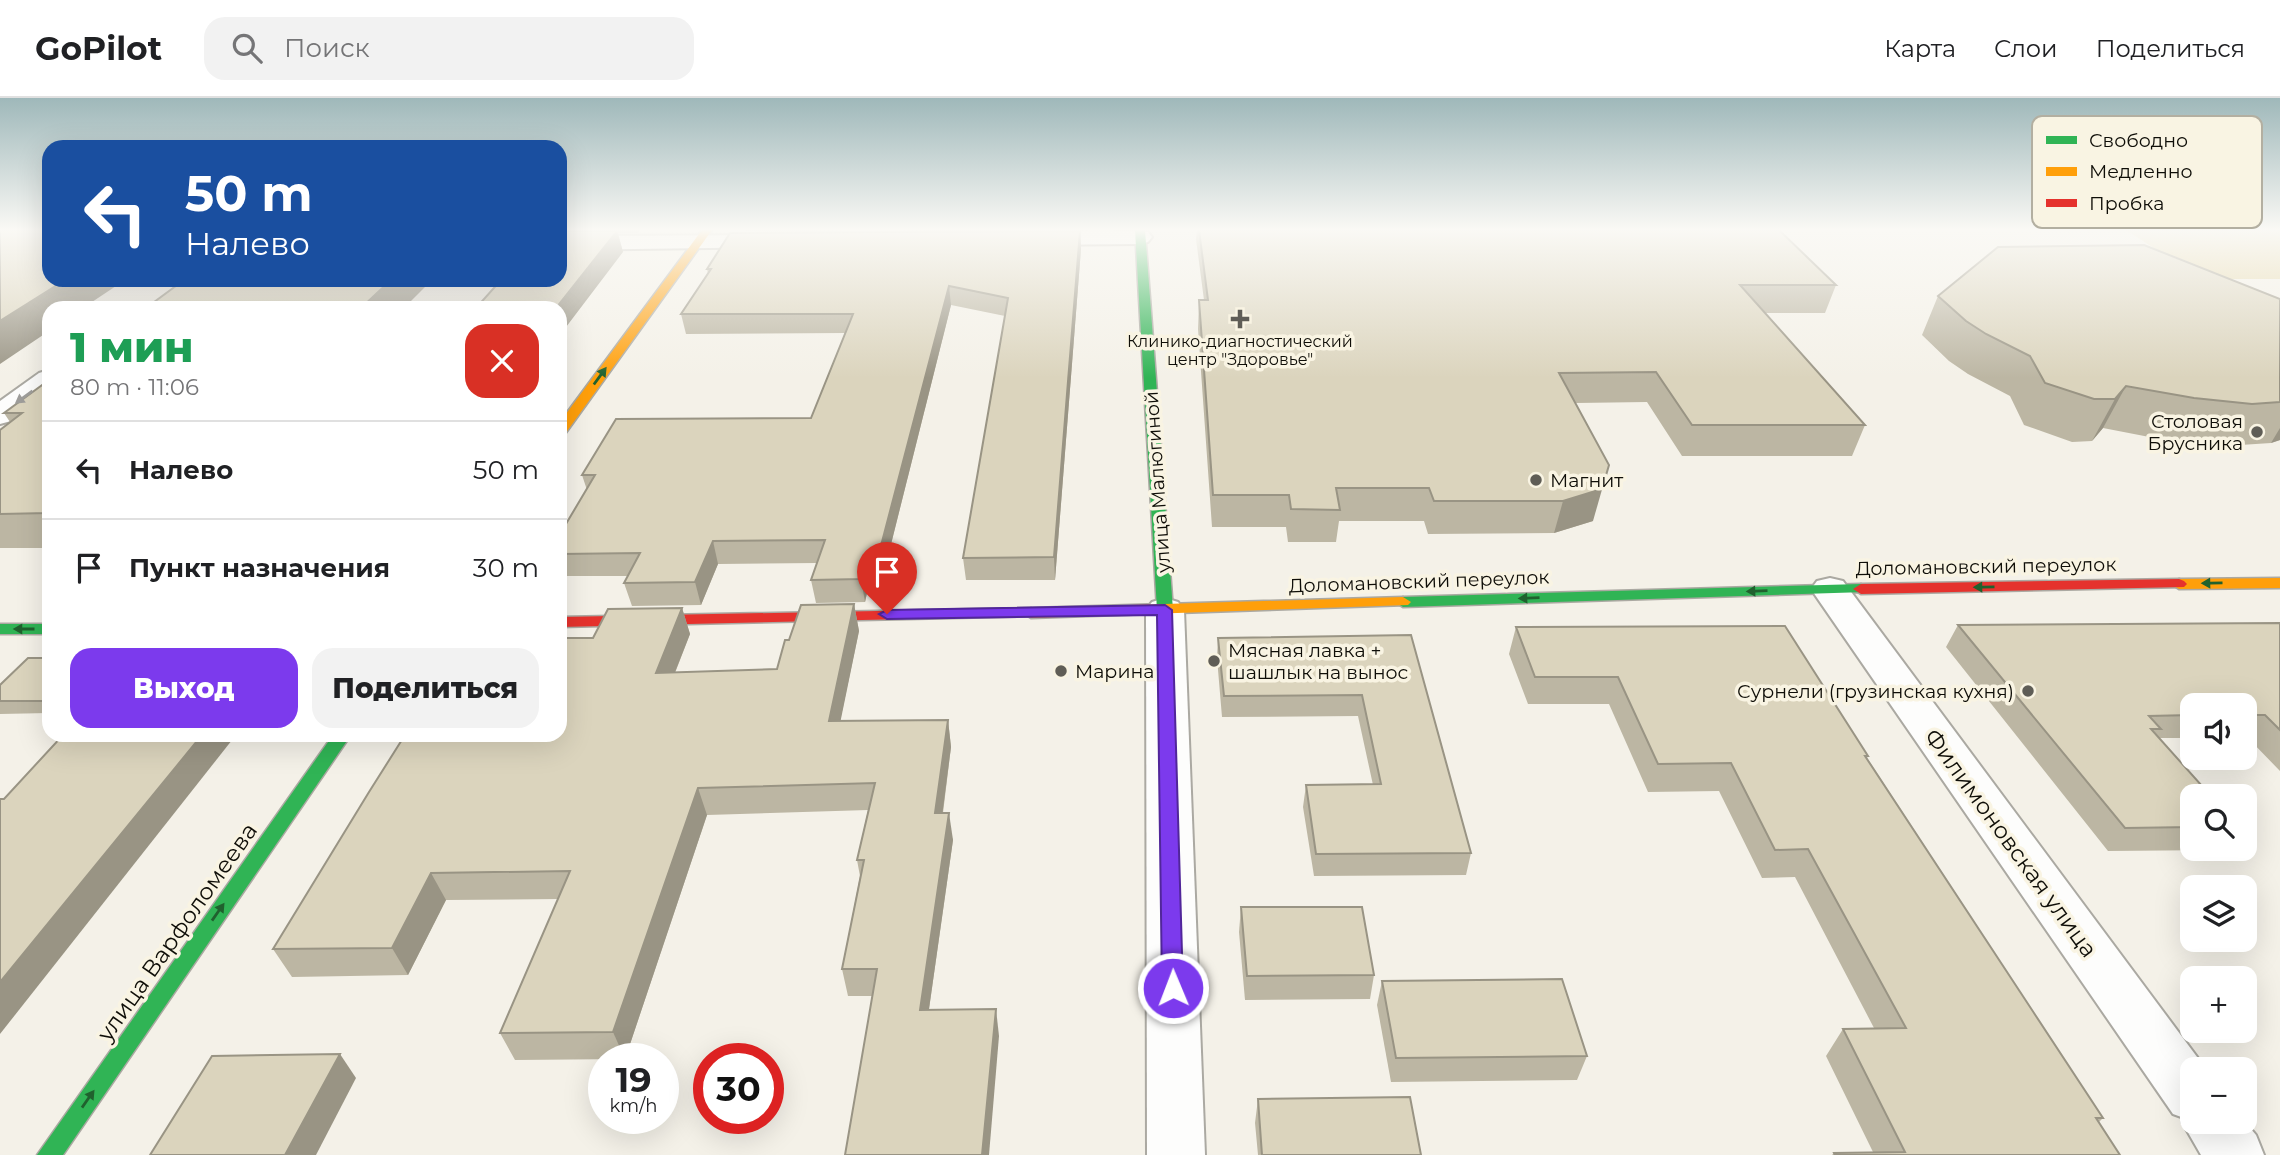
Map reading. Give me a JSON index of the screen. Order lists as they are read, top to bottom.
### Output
{
  "streets": {
    "main road": ["улица Малюгиной", "Доломановский переулок", "улица Варфоломеева"],
    "street": ["Филимоновская улица"]
  },
  "crossings": [
    ["улица Малюгиной", "Доломановский переулок"],
    ["Доломановский переулок", "Филимоновская улица"]
  ],
  "one_way": ["Доломановский переулок", "улица Варфоломеева"],
  "places": {
    "health": ["Клинико-диагностический центр \"Здоровье\""],
    "other": [
      "Столовая Брусника",
      "Магнит",
      "Мясная лавка + шашлык на вынос",
      "Марина",
      "Сурнели (грузинская кухня)"
    ]
  },
  "legend": ["Свободно", "Медленно", "Пробка"],
  "page": {
    "header": "GoPilot",
    "search": "Поиск",
    "nav": ["Карта", "Слои", "Поделиться"],
    "turn": ["50 m", "Налево"],
    "heading": ["1 мин", "80 m · 11:06"],
    "list": [
      {
        "name": "Налево",
        "value": "50 m"
      },
      {
        "name": "Пункт назначения",
        "value": "30 m"
      }
    ],
    "buttons": ["Выход", "Поделиться"],
    "map_buttons": ["+", "−"],
    "speed": "19 km/h",
    "limit": "30"
  }
}
